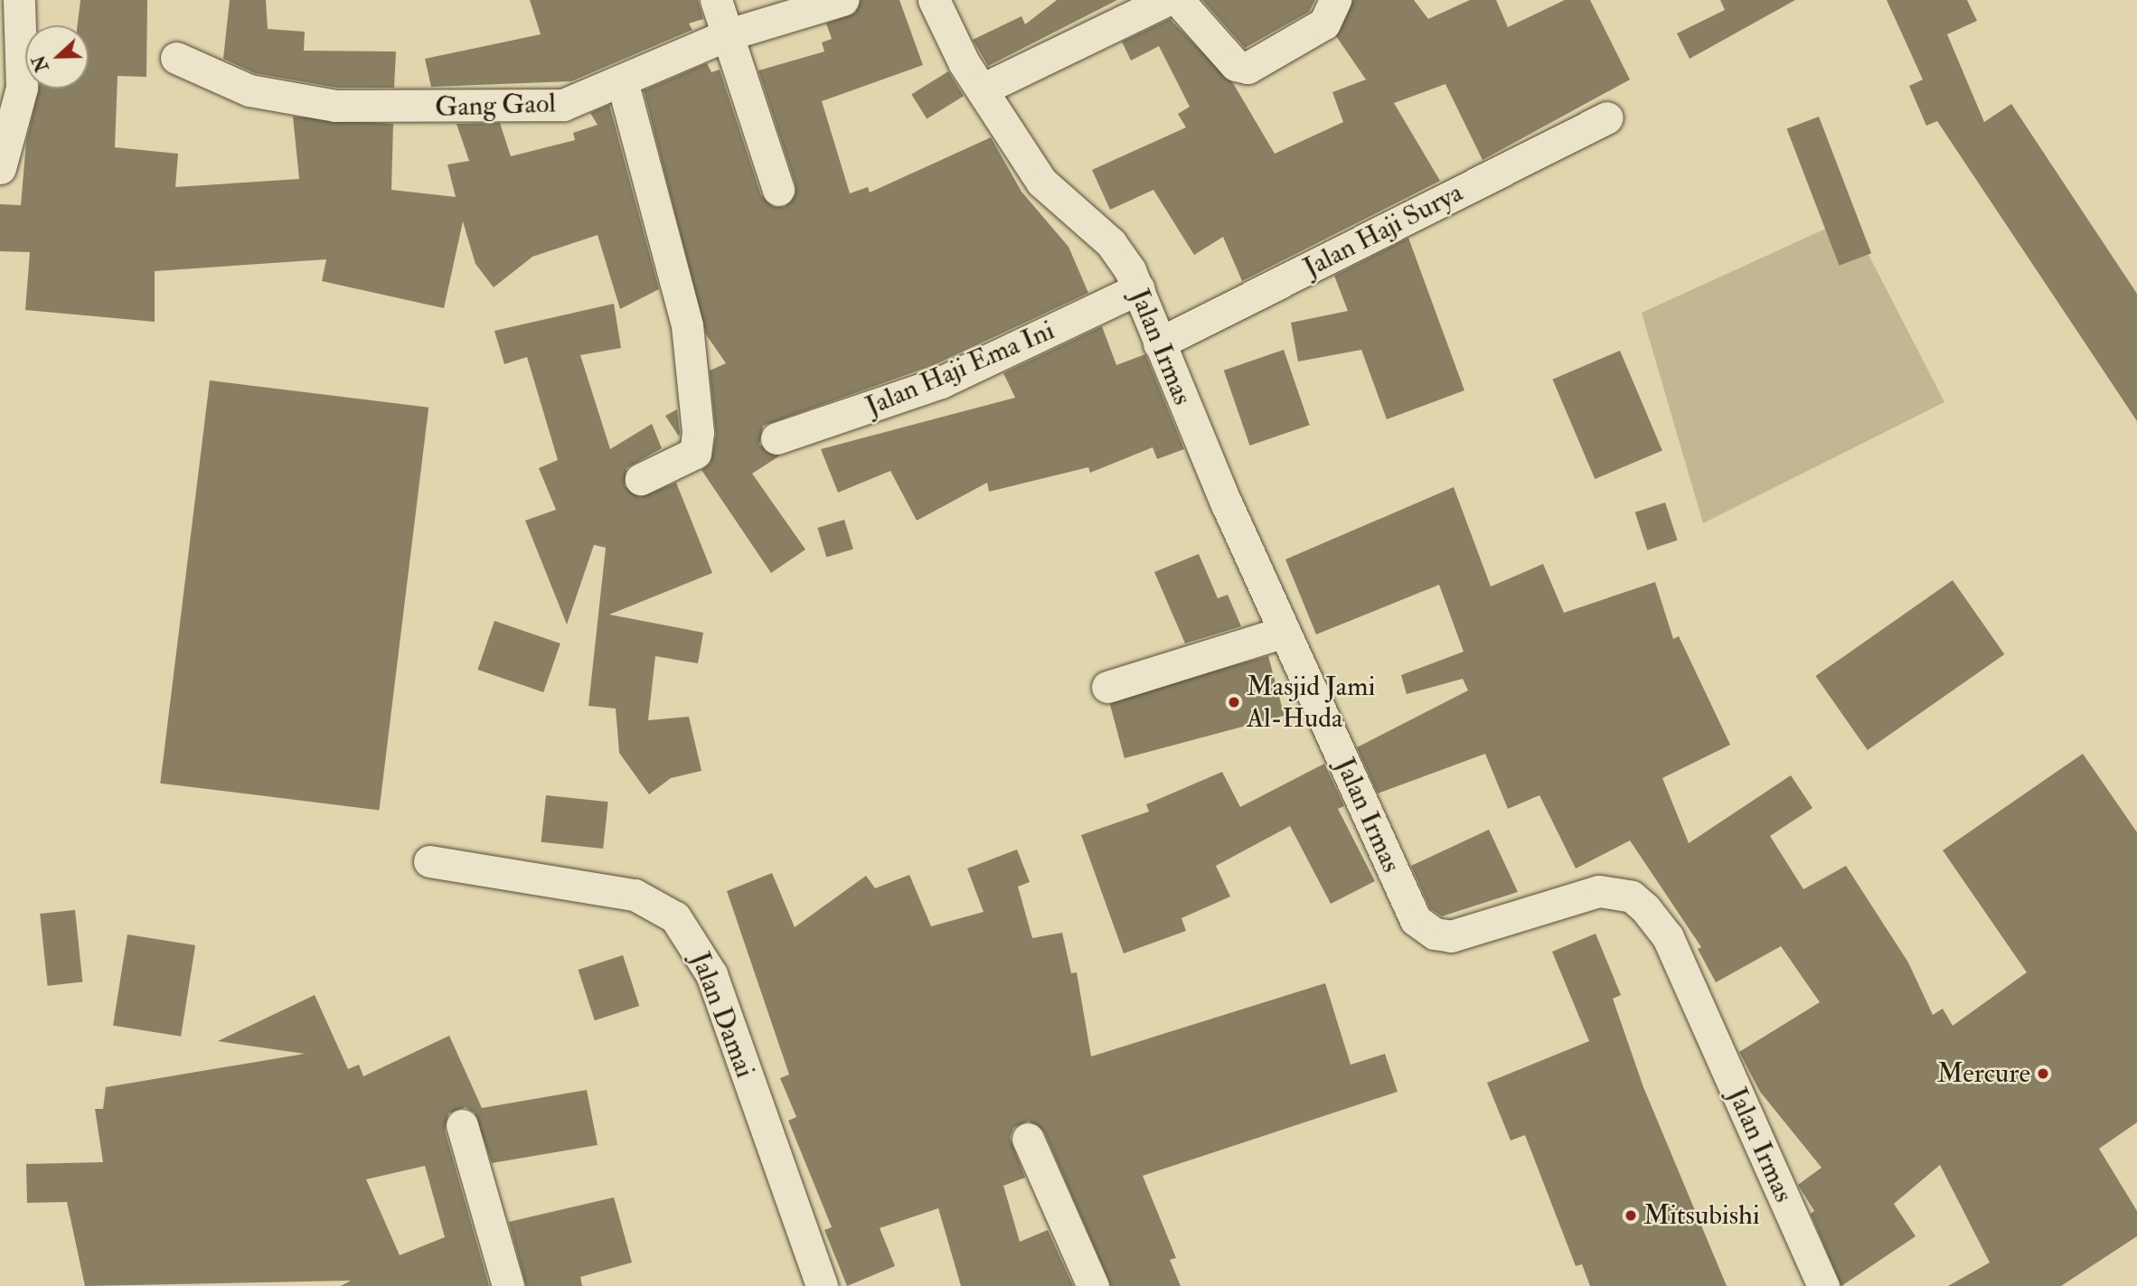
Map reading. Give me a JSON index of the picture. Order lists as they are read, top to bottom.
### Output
{
  "streets": {
    "street": [
      "Gang Gaol",
      "Jalan Haji Surya",
      "Jalan Irmas",
      "Jalan Haji Ema Ini",
      "Jalan Damai"
    ]
  },
  "crossings": [
    ["Jalan Haji Surya", "Jalan Irmas"],
    ["Jalan Irmas", "Jalan Haji Ema Ini"]
  ],
  "places": ["Masjid Jami Al-Huda", "Mercure", "Mitsubishi"],
  "north": "left"
}
